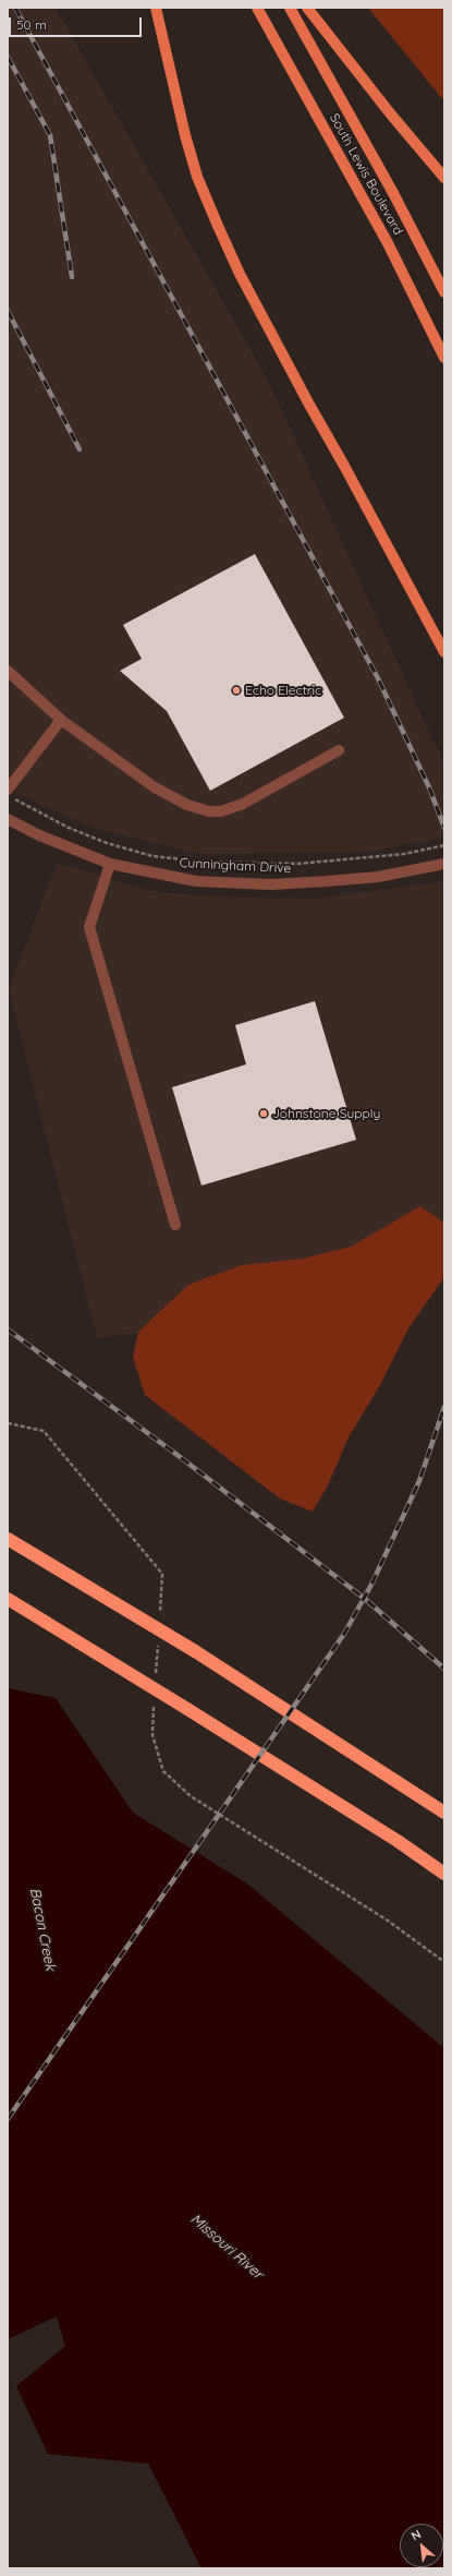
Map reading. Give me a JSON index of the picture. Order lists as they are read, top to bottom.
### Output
{
  "streets": {
    "main road": ["South Lewis Boulevard"],
    "street": ["Cunningham Drive"]
  },
  "water": ["Bacon Creek", "Missouri River"],
  "places": ["Echo Electric", "Johnstone Supply"],
  "scale_bar": "50 m",
  "north": "top left"
}
